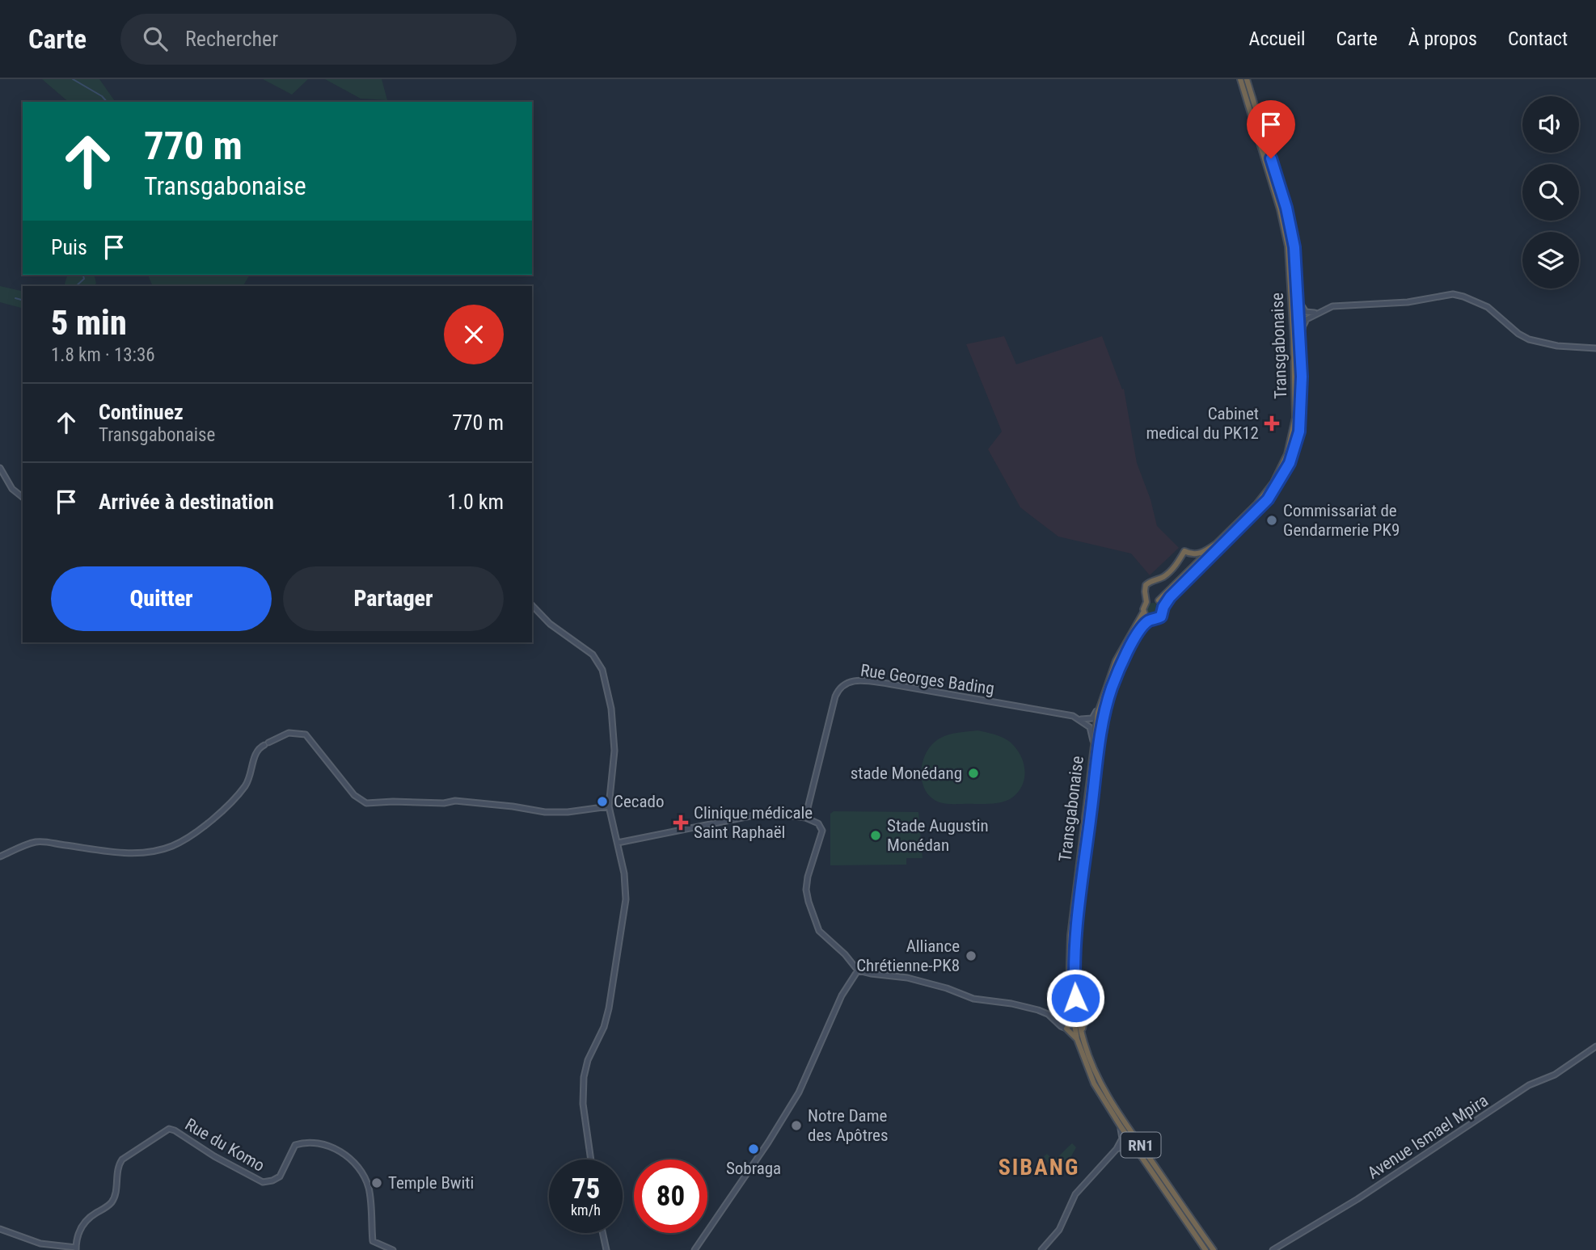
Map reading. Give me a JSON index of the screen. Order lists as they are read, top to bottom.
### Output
{
  "streets": {
    "highway": ["Transgabonaise", "RN1"],
    "street": ["Rue Georges Bading", "Avenue Ismael Mpira", "Rue du Komo"]
  },
  "crossings": [
    ["Transgabonaise", "RN1"]
  ],
  "districts": ["SIBANG"],
  "places": {
    "health": ["Cabinet medical du PK12", "Clinique médicale Saint Raphaël"],
    "other": [
      "Commissariat de Gendarmerie PK9",
      "stade Monédang",
      "Cecado",
      "Stade Augustin Monédan",
      "Alliance Chrétienne-PK8",
      "Notre Dame des Apôtres",
      "Sobraga",
      "Temple Bwiti"
    ]
  },
  "page": {
    "header": "Carte",
    "search": "Rechercher",
    "nav": [
      "Accueil",
      "Carte",
      "À propos",
      "Contact"
    ],
    "turn": ["770 m", "Transgabonaise"],
    "then": "Puis",
    "heading": ["5 min", "1.8 km · 13:36"],
    "list": [
      {
        "name": "Continuez",
        "note": "Transgabonaise",
        "value": "770 m"
      },
      {
        "name": "Arrivée à destination",
        "value": "1.0 km"
      }
    ],
    "buttons": ["Quitter", "Partager"],
    "speed": "75 km/h",
    "limit": "80"
  }
}
